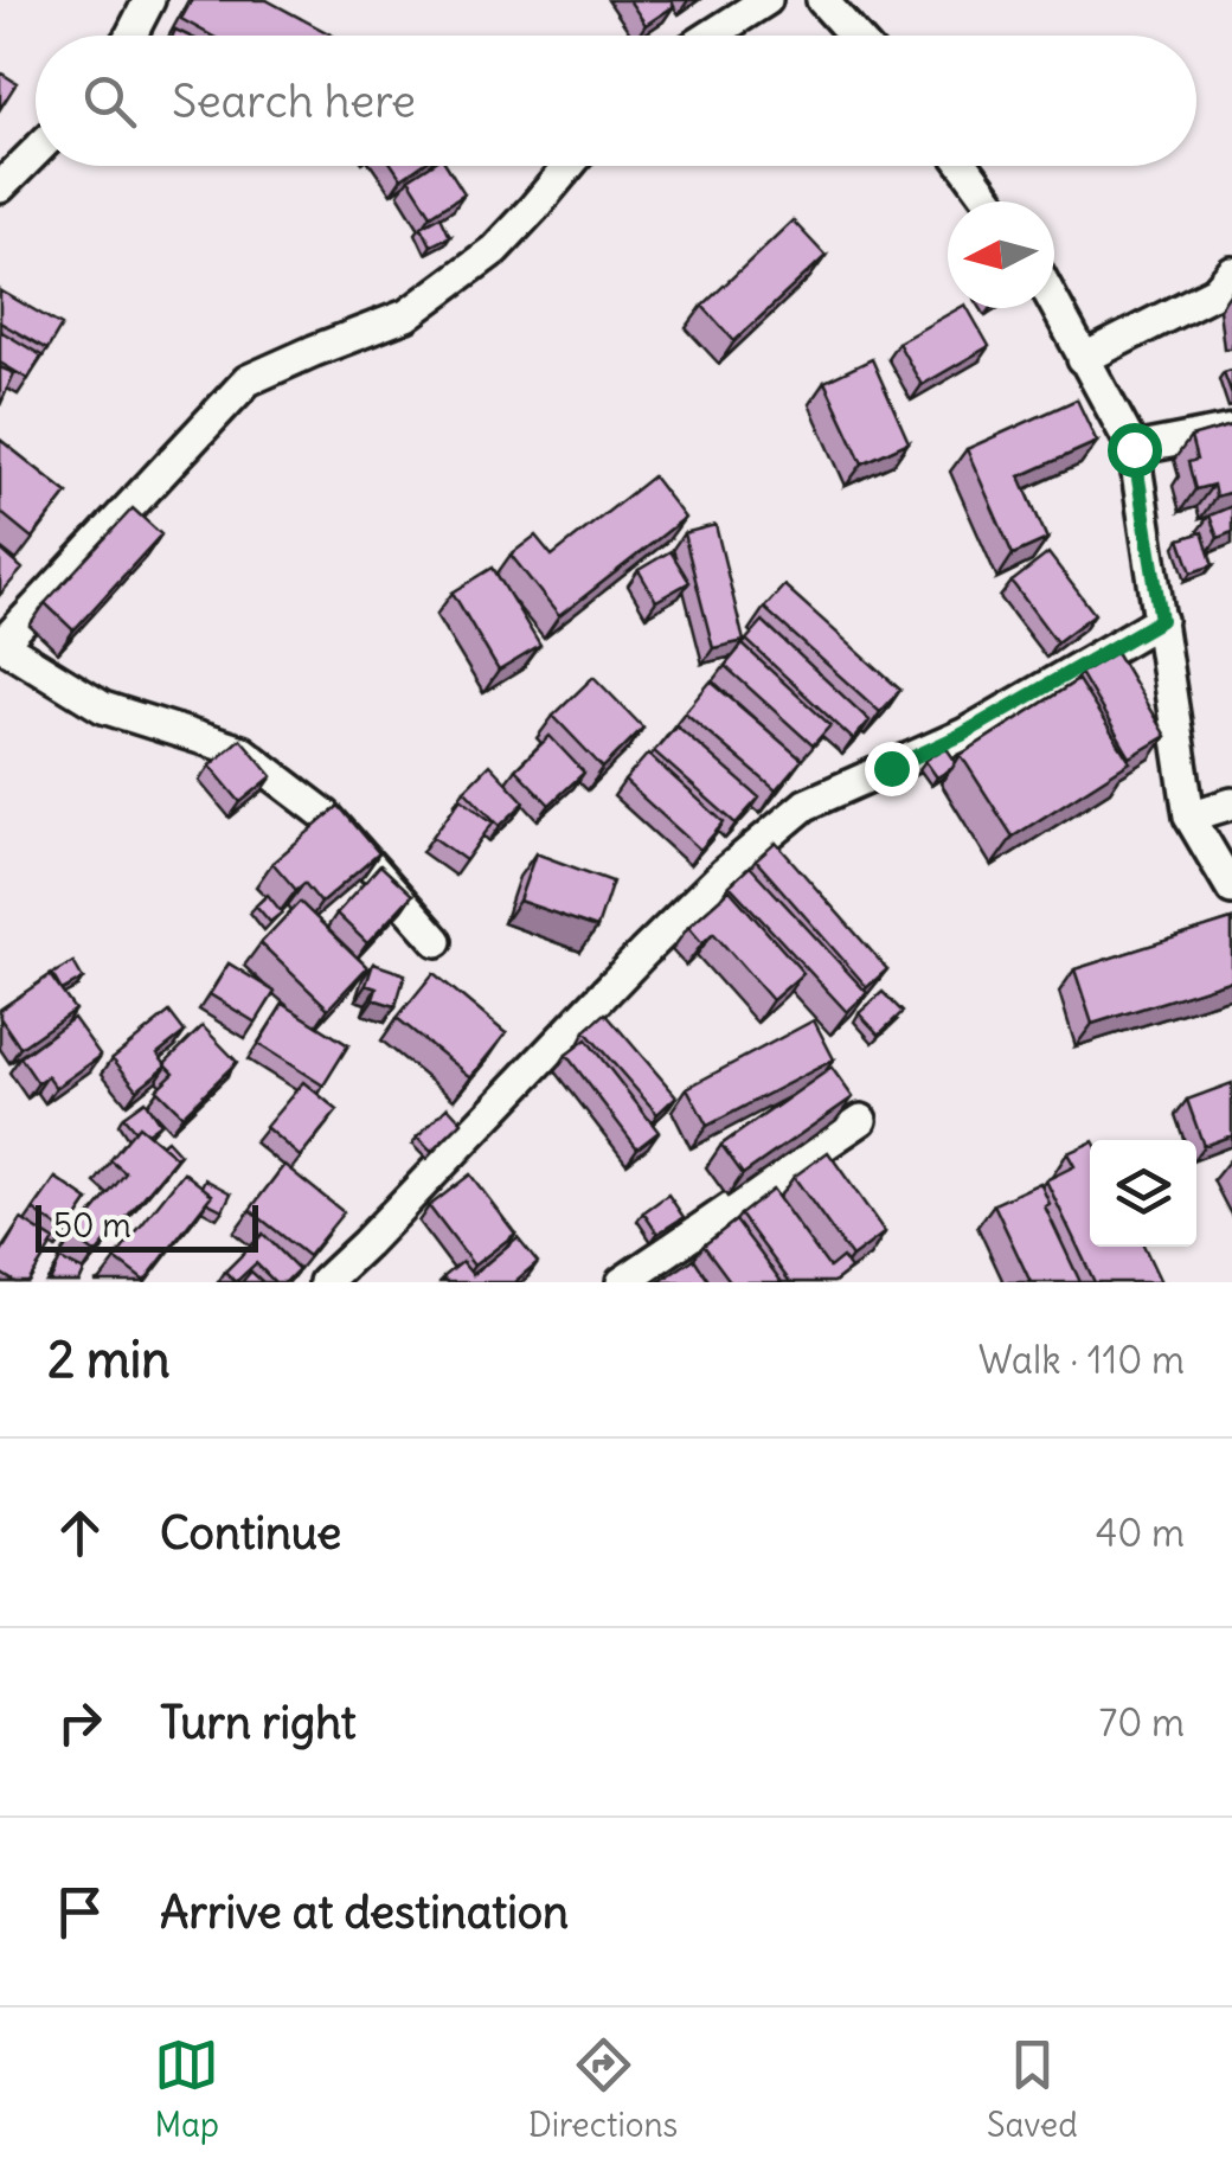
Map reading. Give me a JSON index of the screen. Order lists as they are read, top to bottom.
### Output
{
  "scale_bar": "50 m",
  "north": "left",
  "page": {
    "search": "Search here",
    "scale": "50 m",
    "heading": ["2 min", "Walk · 110 m"],
    "list": [
      ["Continue", "40 m"],
      ["Turn right", "70 m"],
      "Arrive at destination"
    ],
    "nav": ["Map", "Directions", "Saved"]
  }
}
